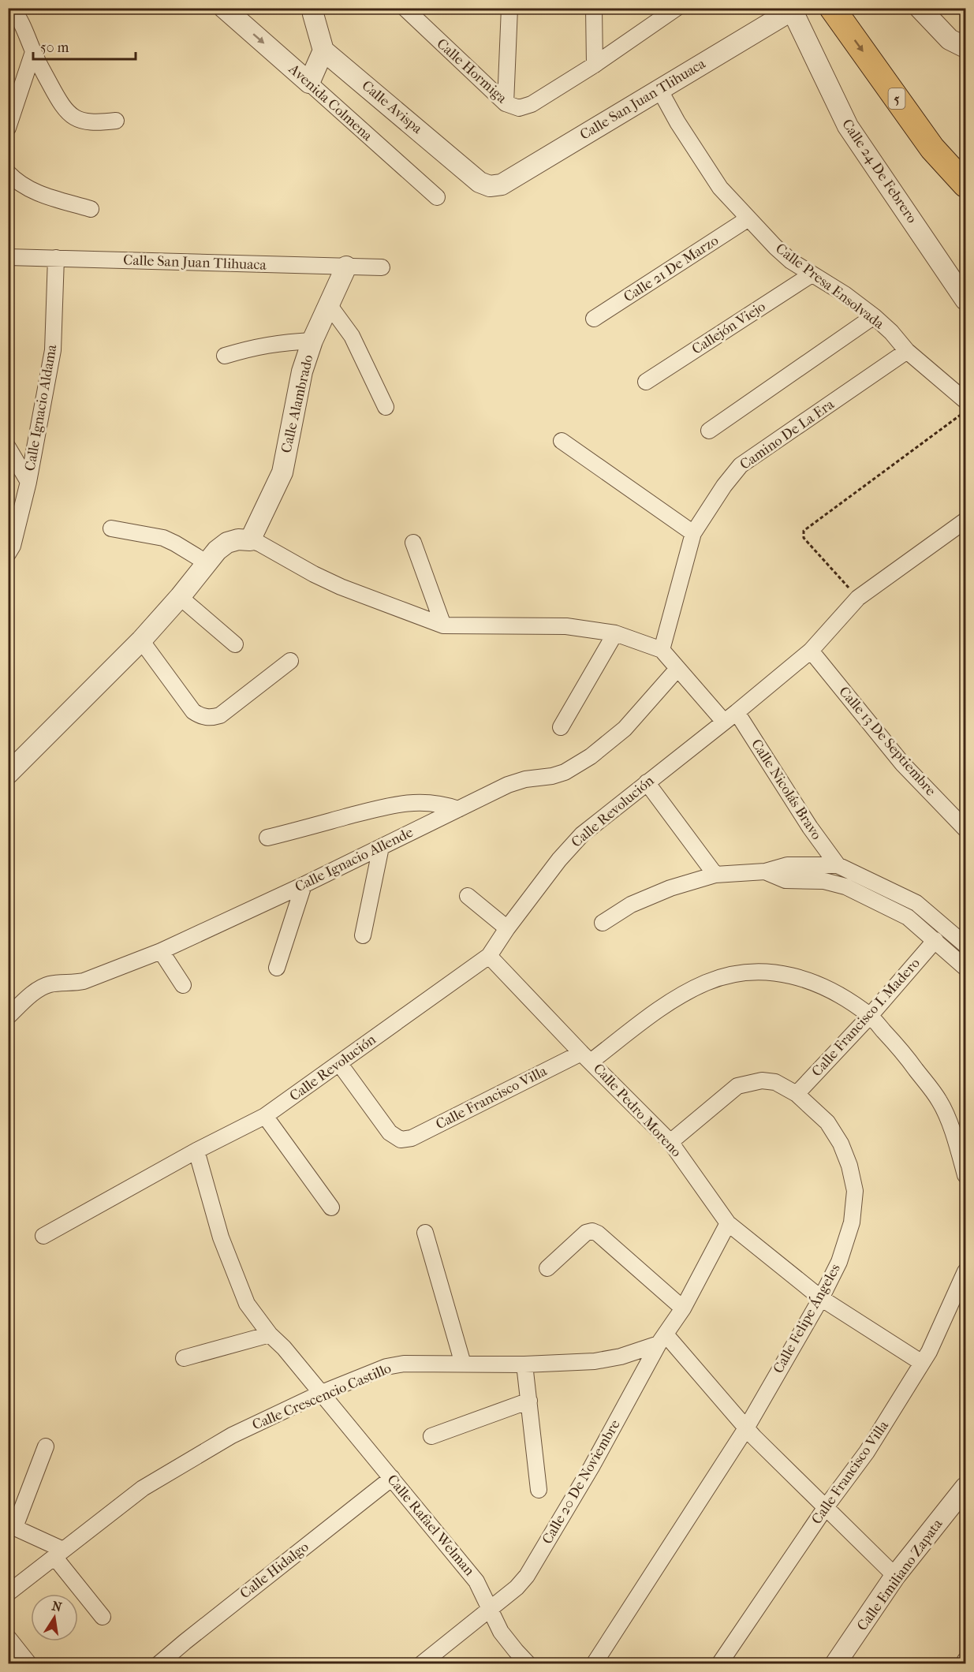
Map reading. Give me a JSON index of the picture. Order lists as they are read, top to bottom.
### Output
{
  "streets": {
    "main road": ["5"],
    "street": [
      "Calle Hormiga",
      "Calle San Juan Tlihuaca",
      "Avenida Colmena",
      "Calle Avispa",
      "Calle 24 De Febrero",
      "Calle 21 De Marzo",
      "Calle Presa Ensolvada",
      "Callejón Viejo",
      "Calle Alambrado",
      "Calle Ignacio Aldama",
      "Camino De La Era",
      "Calle 13 De Septiembre",
      "Calle Nicolás Bravo",
      "Calle Revolución",
      "Calle Ignacio Allende",
      "Calle Francisco I. Madero",
      "Calle Francisco Villa",
      "Calle Pedro Moreno",
      "Calle Felipe Ángeles",
      "Calle Crescencio Castillo",
      "Calle 20 De Noviembre",
      "Calle Rafael Welman",
      "Calle Hidalgo",
      "Calle Emiliano Zapata"
    ]
  },
  "crossings": [
    ["Calle San Juan Tlihuaca", "Calle Avispa"],
    ["Calle San Juan Tlihuaca", "Calle 24 De Febrero"],
    ["Calle San Juan Tlihuaca", "Calle Presa Ensolvada"],
    ["Calle San Juan Tlihuaca", "Calle Alambrado"],
    ["Calle San Juan Tlihuaca", "Calle Ignacio Aldama"],
    ["Calle 21 De Marzo", "Calle Presa Ensolvada"],
    ["Calle Presa Ensolvada", "Callejón Viejo"],
    ["Calle Presa Ensolvada", "Camino De La Era"],
    ["Calle 13 De Septiembre", "Calle Revolución"],
    ["Calle Nicolás Bravo", "Calle Revolución"],
    ["Calle Revolución", "Calle Francisco Villa"],
    ["Calle Revolución", "Calle Pedro Moreno"],
    ["Calle Revolución", "Calle Rafael Welman"],
    ["Calle Francisco I. Madero", "Calle Francisco Villa"],
    ["Calle Francisco I. Madero", "Calle Felipe Ángeles"],
    ["Calle Francisco Villa", "Calle Pedro Moreno"],
    ["Calle Pedro Moreno", "Calle Felipe Ángeles"],
    ["Calle Crescencio Castillo", "Calle 20 De Noviembre"],
    ["Calle Crescencio Castillo", "Calle Rafael Welman"],
    ["Calle 20 De Noviembre", "Calle Rafael Welman"],
    ["Calle Rafael Welman", "Calle Hidalgo"]
  ],
  "one_way": ["Avenida Colmena"],
  "scale_bar": "50 m",
  "north": "top"
}
